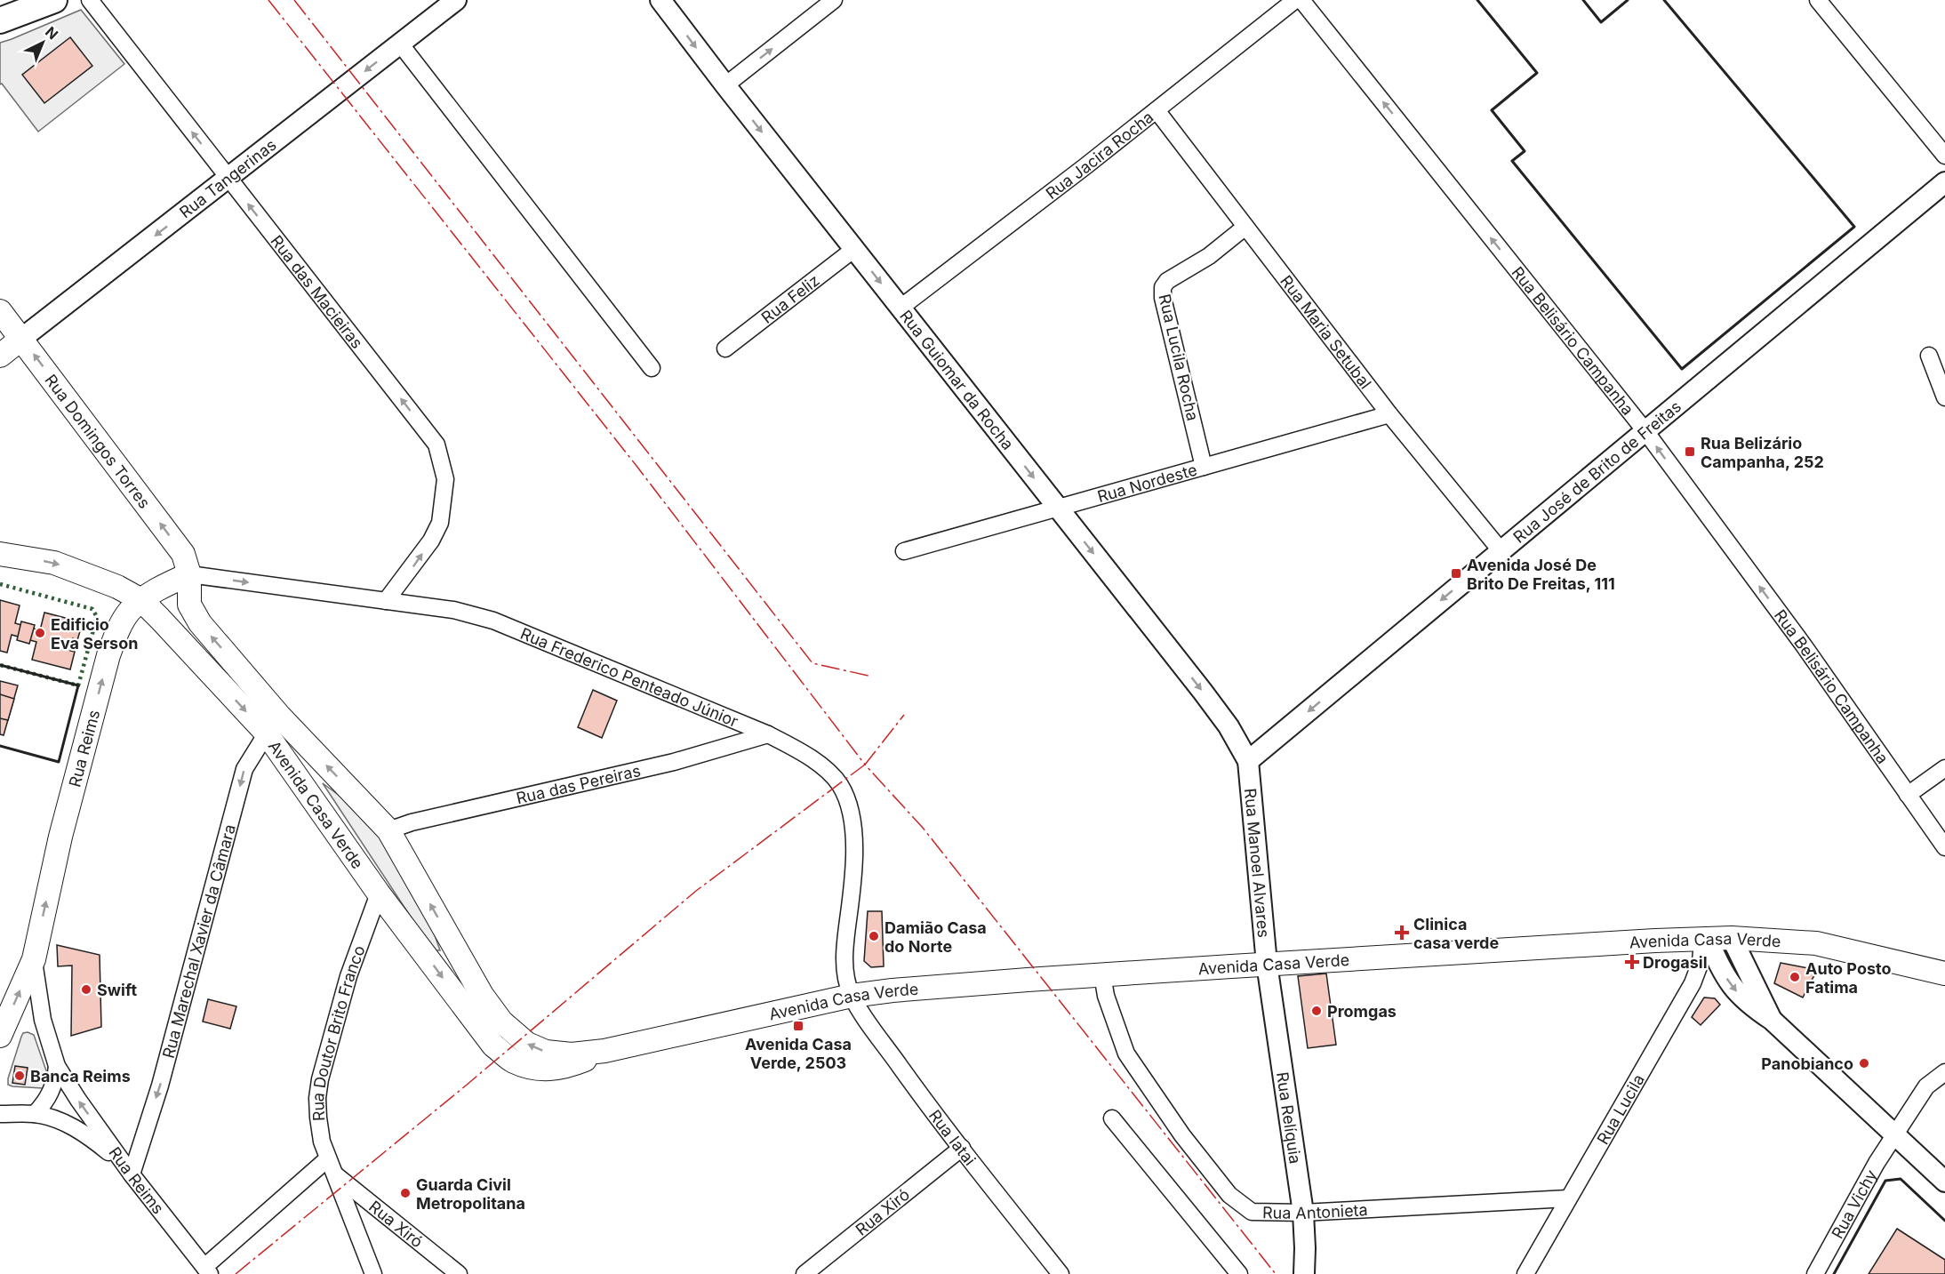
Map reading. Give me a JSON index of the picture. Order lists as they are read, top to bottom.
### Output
{
  "streets": {
    "main road": [
      "Rua Tangerinas",
      "Rua Domingos Torres",
      "Rua Reims",
      "Avenida Casa Verde"
    ],
    "street": [
      "Rua Jacira Rocha",
      "Rua das Macieiras",
      "Rua Feliz",
      "Rua Maria Setubal",
      "Rua Belisário Campanha",
      "Rua Lucila Rocha",
      "Rua Guiomar da Rocha",
      "Rua José de Brito de Freitas",
      "Rua Nordeste",
      "Rua Frederico Penteado Júnior",
      "Rua das Pereiras",
      "Rua Manoel Alvares",
      "Rua Marechal Xavier da Câmara",
      "Rua Doutor Brito Franco",
      "Rua Lucila",
      "Rua Relíquia",
      "Rua Iatai",
      "Rua Vichy",
      "Rua Xiró",
      "Rua Antonieta"
    ]
  },
  "crossings": [
    ["Rua Jacira Rocha", "Rua Maria Setubal"],
    ["Rua Jacira Rocha", "Rua Guiomar da Rocha"],
    ["Rua Tangerinas", "Rua das Macieiras"],
    ["Rua Tangerinas", "Rua Domingos Torres"],
    ["Rua das Macieiras", "Rua Frederico Penteado Júnior"],
    ["Rua Feliz", "Rua Guiomar da Rocha"],
    ["Rua Maria Setubal", "Rua Lucila Rocha"],
    ["Rua Maria Setubal", "Rua José de Brito de Freitas"],
    ["Rua Maria Setubal", "Rua Nordeste"],
    ["Rua Belisário Campanha", "Rua José de Brito de Freitas"],
    ["Rua Lucila Rocha", "Rua Nordeste"],
    ["Rua Guiomar da Rocha", "Rua José de Brito de Freitas"],
    ["Rua Guiomar da Rocha", "Rua Nordeste"],
    ["Rua Guiomar da Rocha", "Rua Manoel Alvares"],
    ["Rua Domingos Torres", "Rua Frederico Penteado Júnior"],
    ["Rua Domingos Torres", "Rua Reims"],
    ["Rua Domingos Torres", "Avenida Casa Verde"],
    ["Rua José de Brito de Freitas", "Rua Manoel Alvares"],
    ["Rua Frederico Penteado Júnior", "Rua Reims"],
    ["Rua Frederico Penteado Júnior", "Rua das Pereiras"],
    ["Rua Frederico Penteado Júnior", "Avenida Casa Verde"],
    ["Rua Frederico Penteado Júnior", "Rua Iatai"],
    ["Rua Reims", "Avenida Casa Verde"],
    ["Rua Reims", "Rua Marechal Xavier da Câmara"],
    ["Rua das Pereiras", "Avenida Casa Verde"],
    ["Avenida Casa Verde", "Rua Manoel Alvares"],
    ["Avenida Casa Verde", "Rua Marechal Xavier da Câmara"],
    ["Avenida Casa Verde", "Rua Doutor Brito Franco"],
    ["Avenida Casa Verde", "Rua Lucila"],
    ["Avenida Casa Verde", "Rua Relíquia"],
    ["Avenida Casa Verde", "Rua Iatai"],
    ["Avenida Casa Verde", "Rua Antonieta"],
    ["Rua Manoel Alvares", "Rua Relíquia"],
    ["Rua Doutor Brito Franco", "Rua Xiró"],
    ["Rua Lucila", "Rua Antonieta"],
    ["Rua Relíquia", "Rua Antonieta"],
    ["Rua Iatai", "Rua Xiró"]
  ],
  "one_way": [
    "Rua Tangerinas",
    "Rua das Macieiras",
    "Rua Belisário Campanha",
    "Rua Guiomar da Rocha",
    "Rua Domingos Torres",
    "Rua José de Brito de Freitas",
    "Rua Reims",
    "Rua Marechal Xavier da Câmara"
  ],
  "places": {
    "transit": ["Rua Belizário Campanha, 252", "Avenida José De Brito De Freitas, 111", "Avenida Casa Verde, 2503"],
    "other": [
      "Edificio Eva Serson",
      "Damião Casa do Norte",
      "Auto Posto Fatima",
      "Swift",
      "Promgas",
      "Panobianco",
      "Banca Reims",
      "Guarda Civil Metropolitana"
    ],
    "health": ["Clinica casa verde", "Drogasil"]
  },
  "north": "top right"
}
